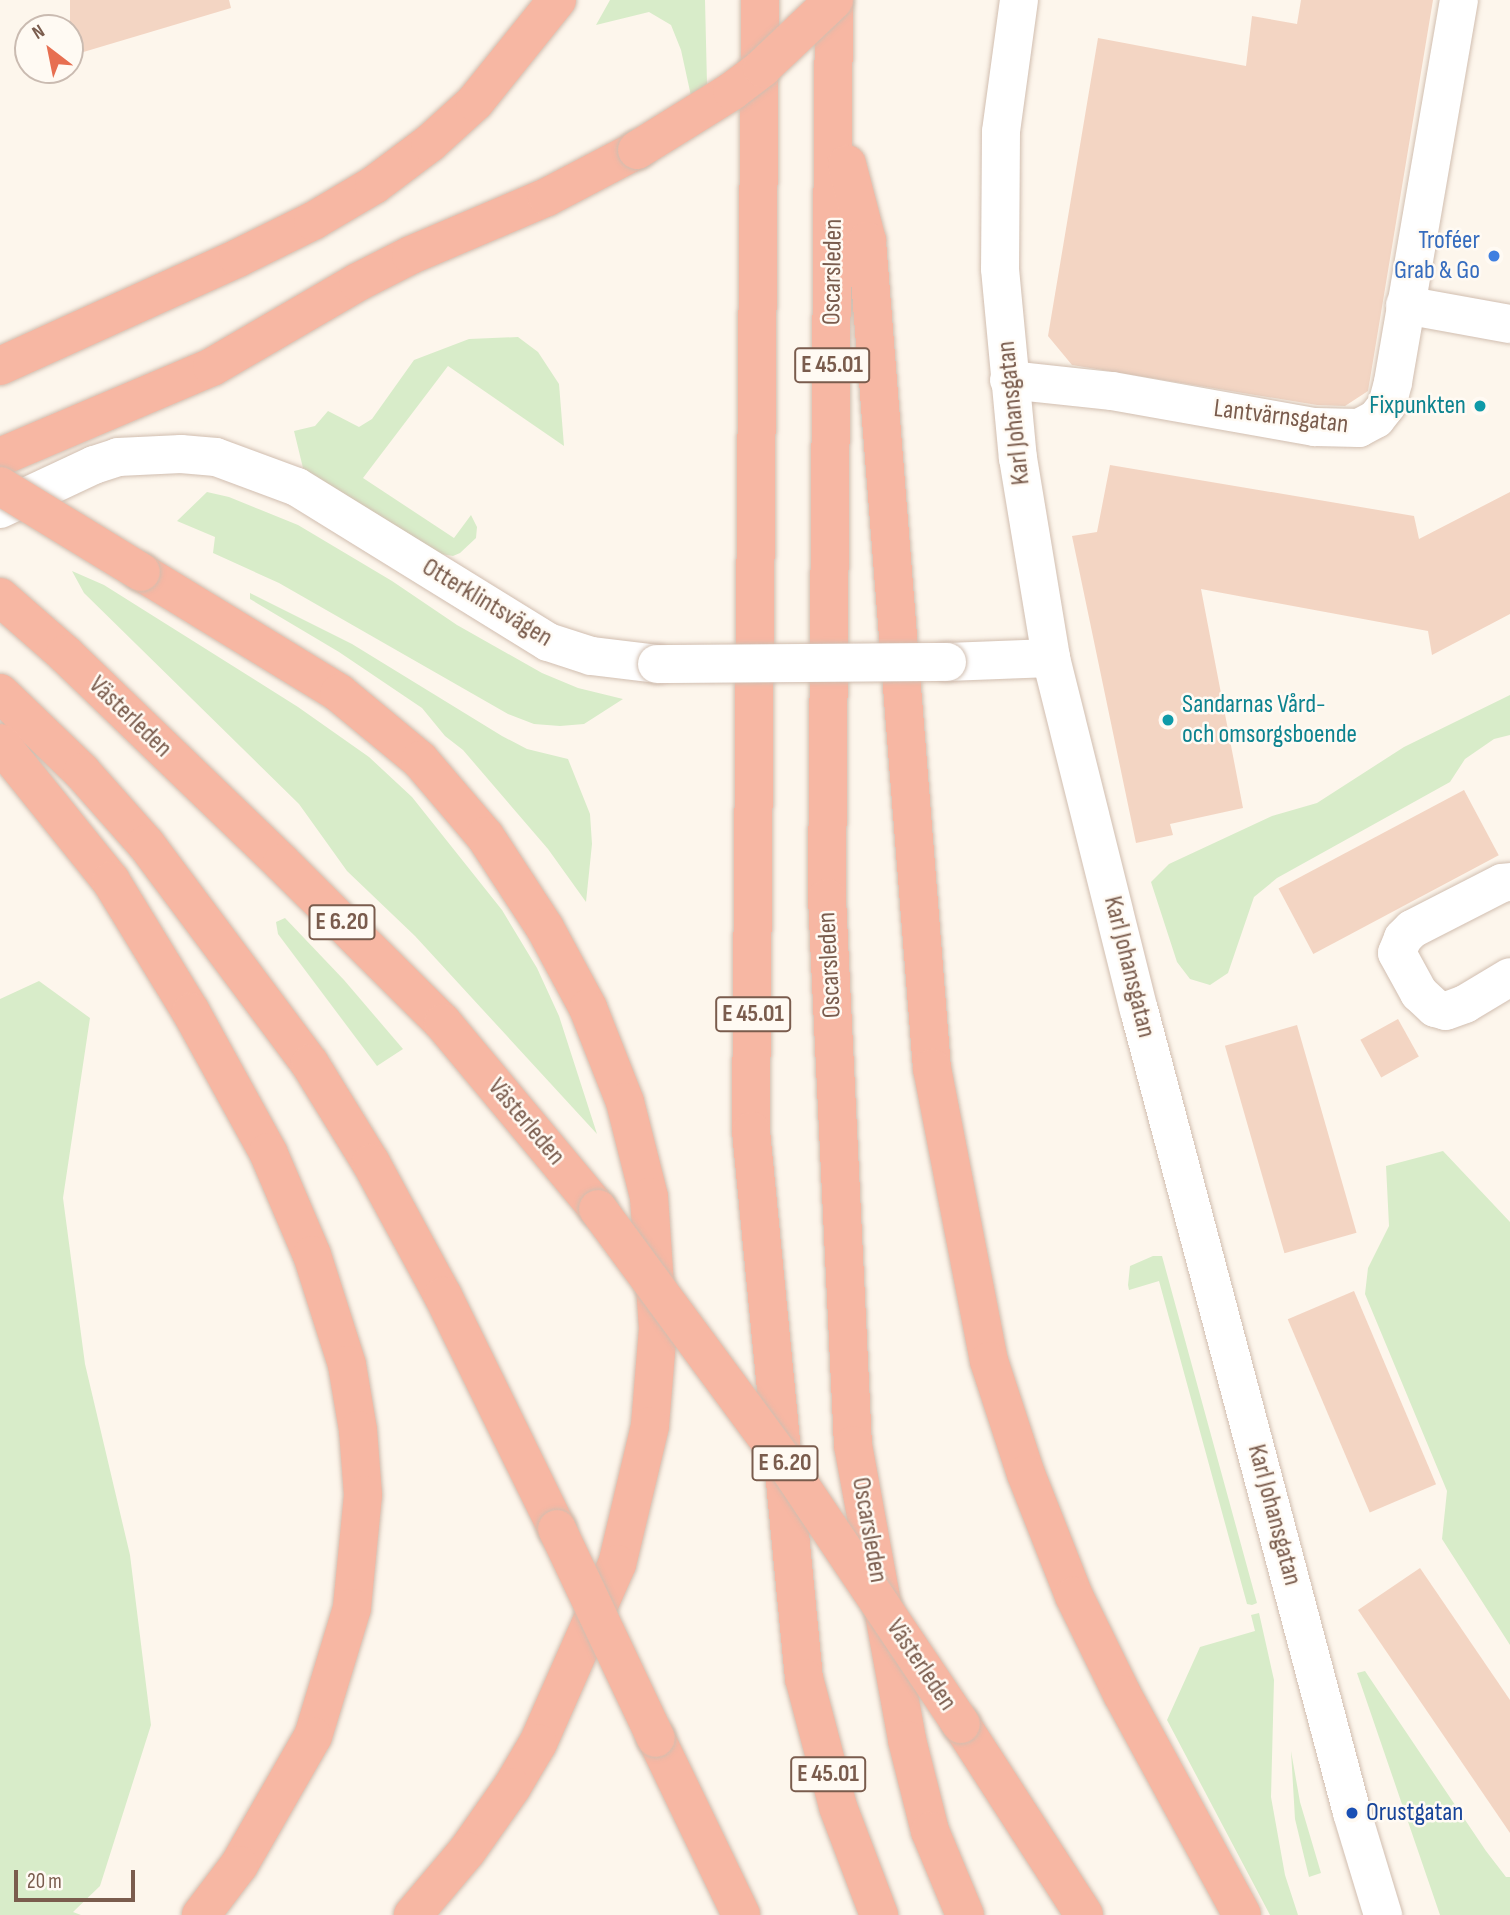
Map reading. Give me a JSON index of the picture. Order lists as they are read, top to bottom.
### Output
{
  "streets": {
    "highway": [
      "Oscarsleden",
      "E 45.01",
      "Västerleden",
      "E 6.20"
    ],
    "street": ["Karl Johansgatan", "Lantvärnsgatan", "Otterklintsvägen"]
  },
  "crossings": [
    ["Karl Johansgatan", "Lantvärnsgatan"],
    ["Karl Johansgatan", "Otterklintsvägen"]
  ],
  "places": [
    "Troféer Grab & Go",
    "Fixpunkten",
    "Sandarnas Vård- och omsorgsboende",
    "Orustgatan"
  ],
  "scale_bar": "20 m",
  "north": "top left"
}
